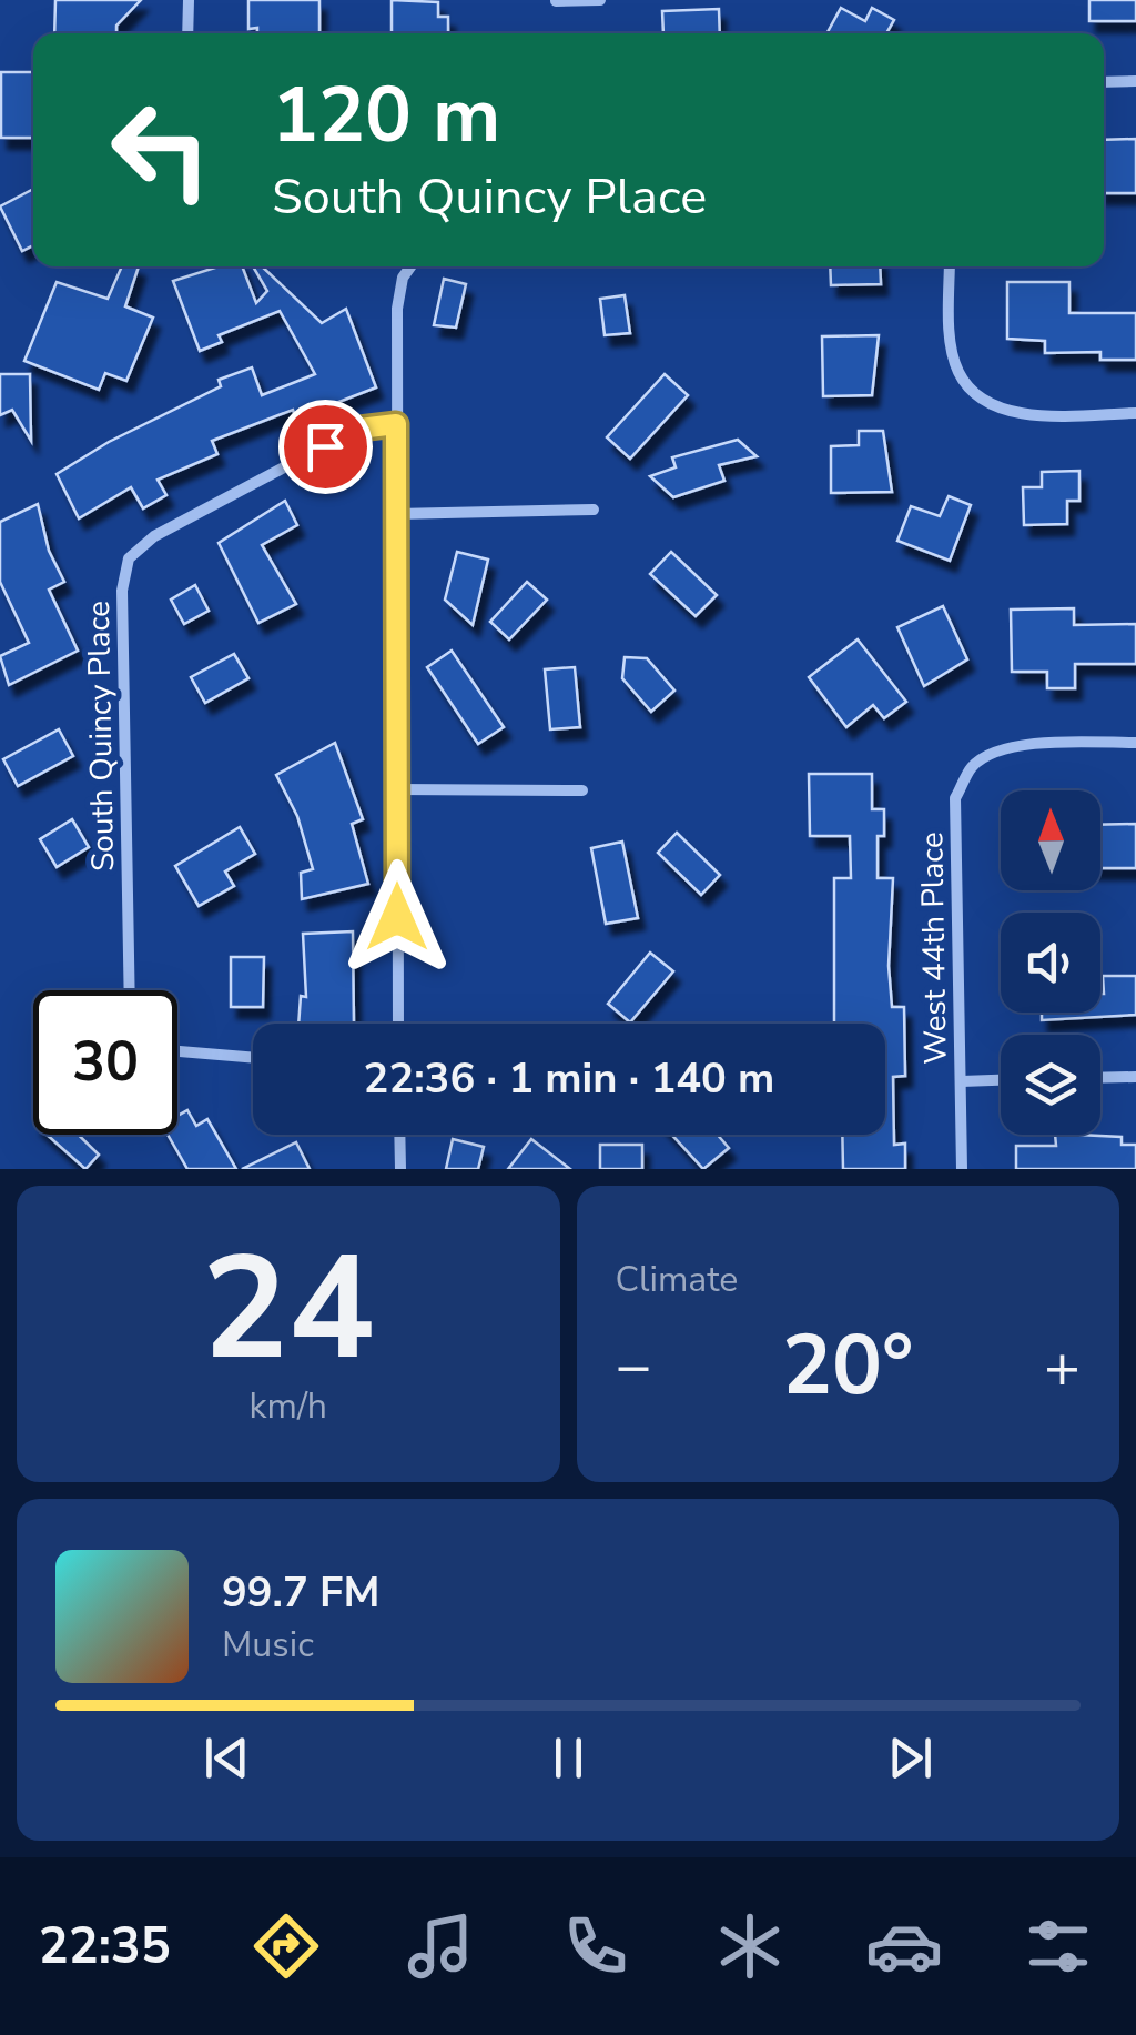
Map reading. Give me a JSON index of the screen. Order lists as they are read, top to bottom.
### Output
{
  "streets": {
    "street": ["South Quincy Place", "West 44th Place"]
  },
  "north": "top",
  "page": {
    "turn": ["120 m", "South Quincy Place"],
    "limit": "30",
    "trip": "22:36 · 1 min · 140 m",
    "tile": [
      ["24", "km/h"],
      "Climate"
    ],
    "heat": ["−", "20°", "+"],
    "song": ["99.7 FM", "Music"],
    "tabs": "22:35"
  }
}
